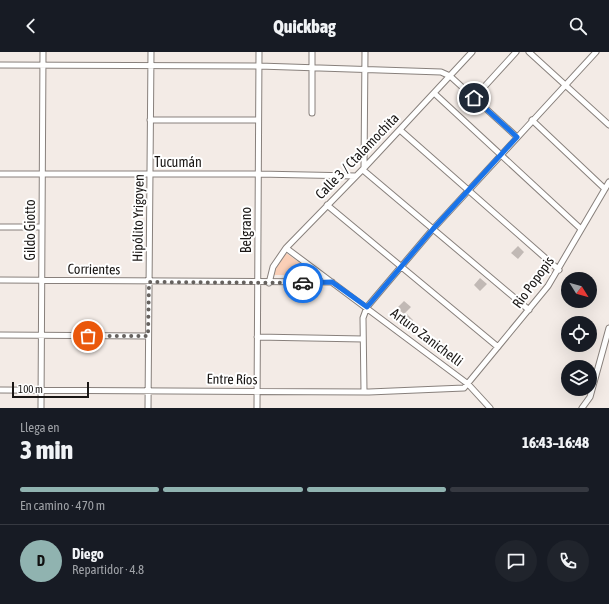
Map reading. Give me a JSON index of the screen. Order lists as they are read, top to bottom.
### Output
{
  "streets": {
    "street": [
      "Calle 3 / Ctalamochita",
      "Tucumán",
      "Hipólito Yrigoyen",
      "Gildo Giotto",
      "Belgrano",
      "Corrientes",
      "Rio Popopis",
      "Arturo Zanichelli",
      "Entre Ríos"
    ]
  },
  "crossings": [
    ["Calle 3 / Ctalamochita", "Tucumán"],
    ["Calle 3 / Ctalamochita", "Corrientes"],
    ["Calle 3 / Ctalamochita", "Arturo Zanichelli"],
    ["Tucumán", "Hipólito Yrigoyen"],
    ["Tucumán", "Gildo Giotto"],
    ["Tucumán", "Belgrano"],
    ["Hipólito Yrigoyen", "Corrientes"],
    ["Hipólito Yrigoyen", "Entre Ríos"],
    ["Gildo Giotto", "Corrientes"],
    ["Gildo Giotto", "Entre Ríos"],
    ["Belgrano", "Corrientes"],
    ["Belgrano", "Entre Ríos"],
    ["Corrientes", "Arturo Zanichelli"],
    ["Rio Popopis", "Arturo Zanichelli"],
    ["Rio Popopis", "Entre Ríos"],
    ["Arturo Zanichelli", "Entre Ríos"]
  ],
  "scale_bar": "100 m",
  "north": "bottom right",
  "page": {
    "header": "Quickbag",
    "scale": "100 m",
    "heading": ["3 min", "Llega en", "16:43–16:48"],
    "panel": ["Diego", "Repartidor · 4.8"],
    "bar": "En camino · 470 m",
    "round": "D"
  }
}
